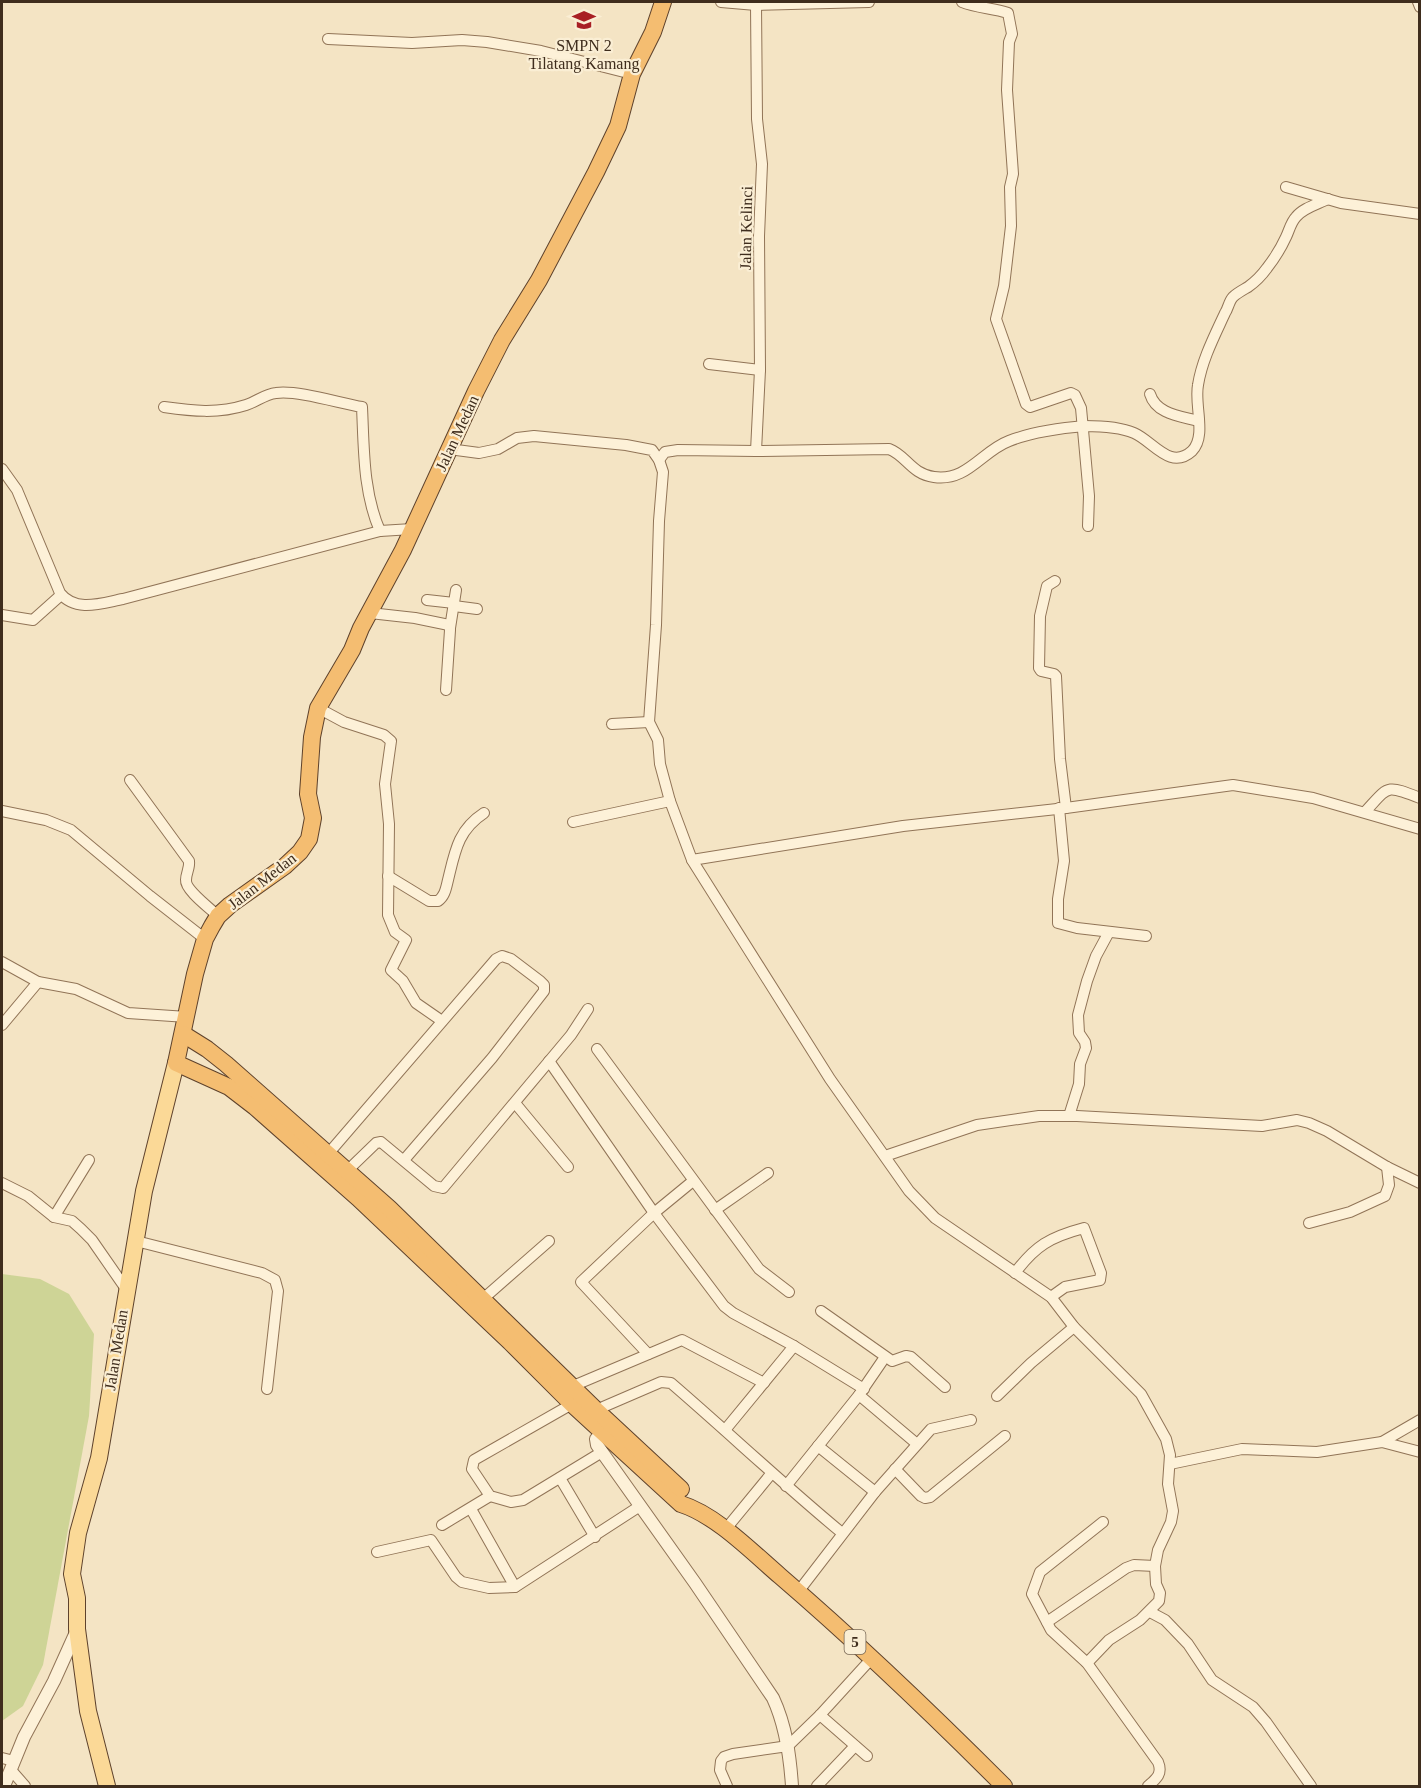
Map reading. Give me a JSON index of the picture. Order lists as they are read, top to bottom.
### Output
{
  "streets": {
    "highway": ["Jalan Medan", "5"],
    "street": ["Jalan Kelinci"]
  },
  "places": {
    "school or university": ["SMPN 2 Tilatang Kamang"]
  }
}
